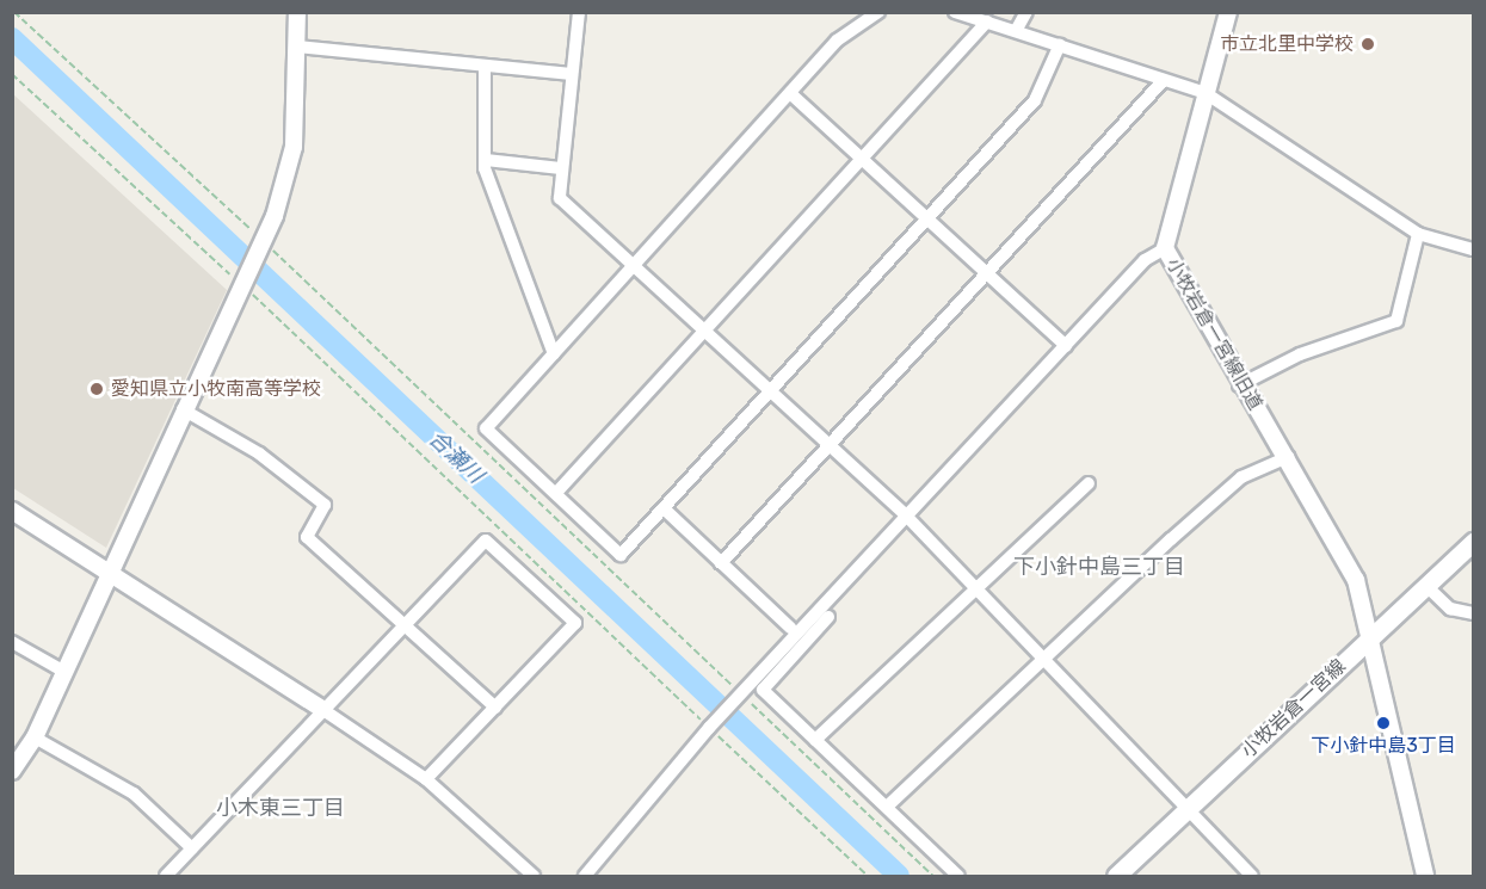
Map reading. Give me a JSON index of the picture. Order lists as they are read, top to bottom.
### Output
{
  "streets": {
    "main road": ["小牧岩倉一宮線"],
    "street": ["小牧岩倉一宮線旧道"]
  },
  "crossings": [
    ["小牧岩倉一宮線旧道", "小牧岩倉一宮線"]
  ],
  "districts": ["下小針中島三丁目", "小木東三丁目"],
  "water": ["合瀬川"],
  "places": ["市立北里中学校", "愛知県立小牧南高等学校", "下小針中島3丁目"]
}
